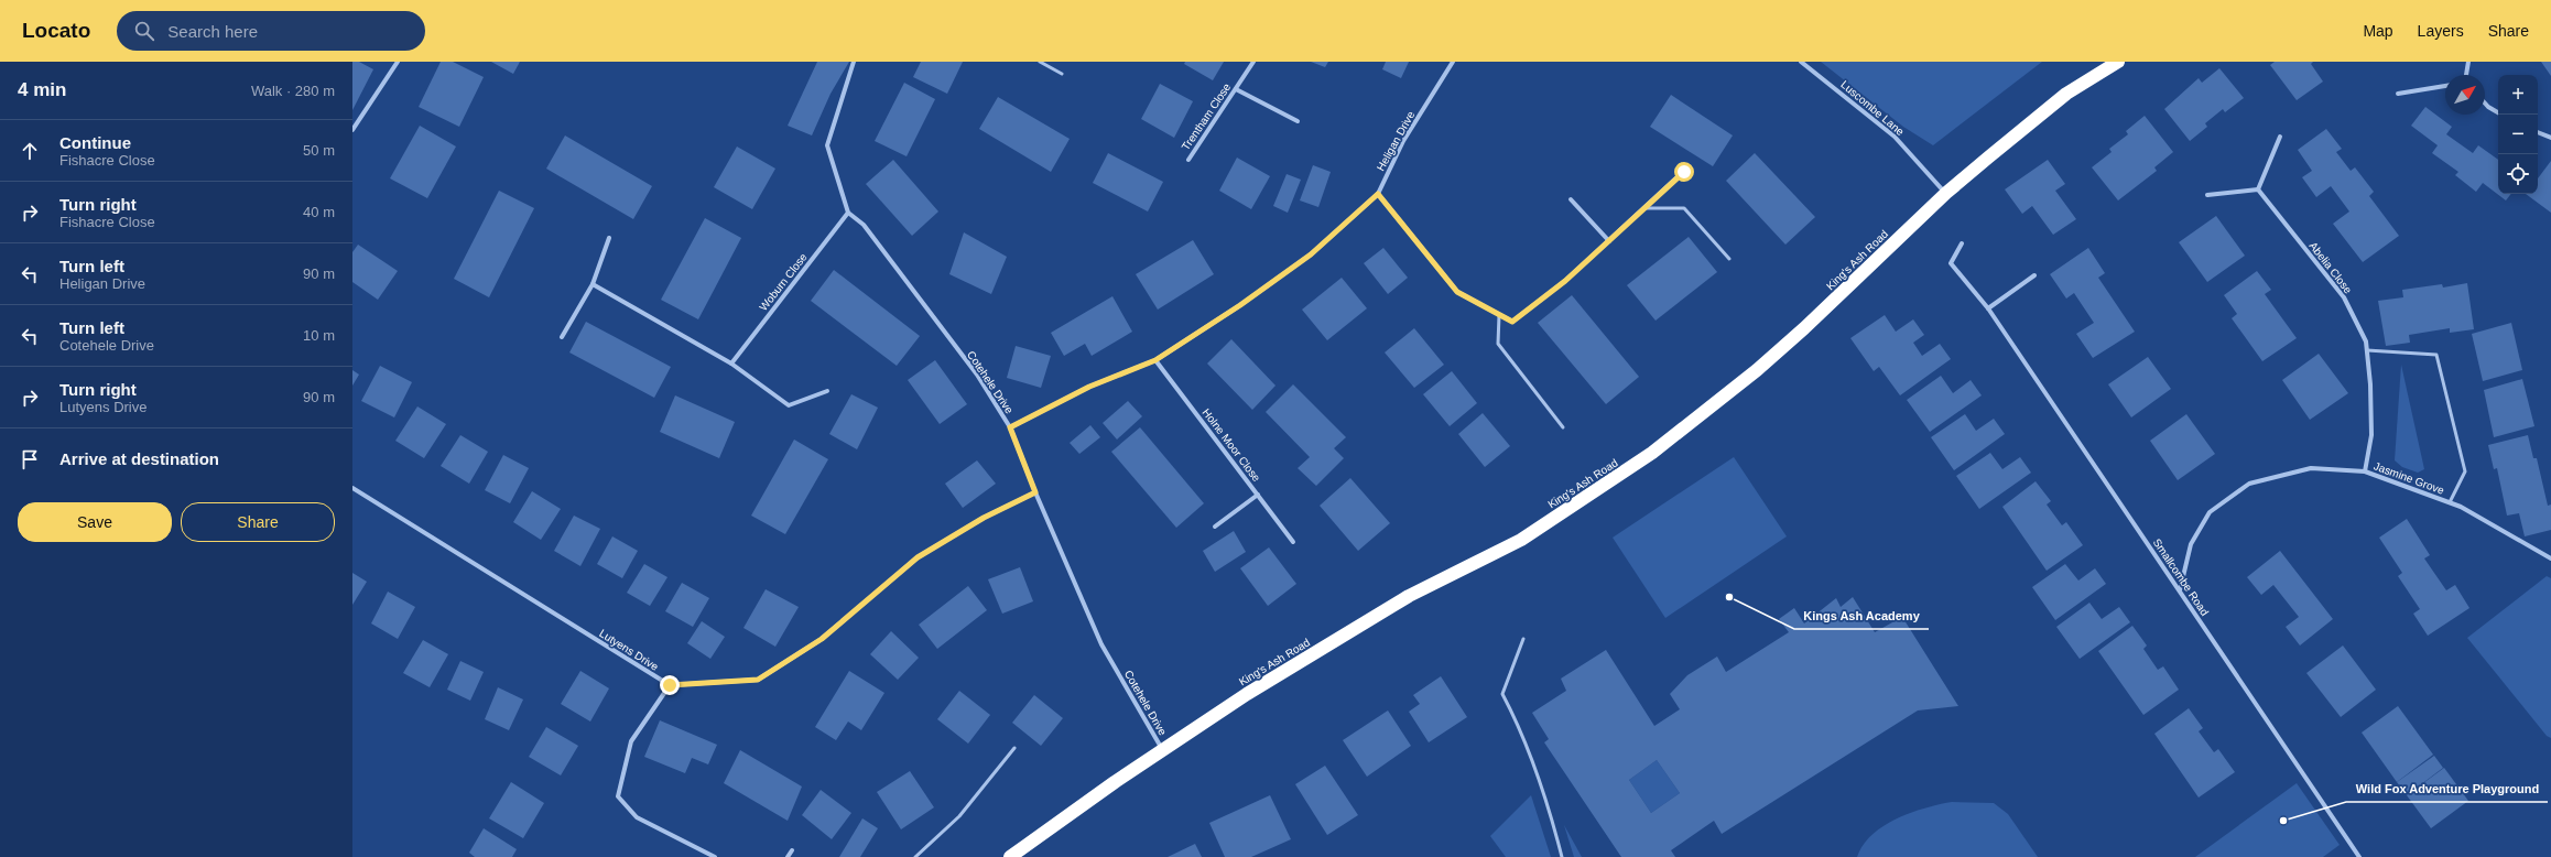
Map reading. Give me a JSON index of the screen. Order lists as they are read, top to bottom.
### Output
{
  "streets": {
    "highway": ["King's Ash Road"],
    "street": [
      "Luscombe Lane",
      "Trentham Close",
      "Heligan Drive",
      "Abelia Close",
      "Woburn Close",
      "Cotehele Drive",
      "Holne Moor Close",
      "Jasmine Grove",
      "Smallcombe Road",
      "Lutyens Drive"
    ]
  },
  "crossings": [
    ["Luscombe Lane", "King's Ash Road"],
    ["Heligan Drive", "Cotehele Drive"],
    ["Heligan Drive", "Holne Moor Close"],
    ["King's Ash Road", "Cotehele Drive"],
    ["Abelia Close", "Jasmine Grove"],
    ["Woburn Close", "Cotehele Drive"],
    ["Jasmine Grove", "Smallcombe Road"]
  ],
  "places": ["Kings Ash Academy", "Wild Fox Adventure Playground"],
  "north": "top right",
  "page": {
    "header": "Locato",
    "search": "Search here",
    "nav": ["Map", "Layers", "Share"],
    "heading": ["4 min", "Walk · 280 m"],
    "map_buttons": ["+", "−"],
    "list": [
      ["Continue", "Fishacre Close", "50 m"],
      ["Turn right", "Fishacre Close", "40 m"],
      ["Turn left", "Heligan Drive", "90 m"],
      ["Turn left", "Cotehele Drive", "10 m"],
      ["Turn right", "Lutyens Drive", "90 m"],
      "Arrive at destination"
    ],
    "buttons": ["Save", "Share"]
  }
}
